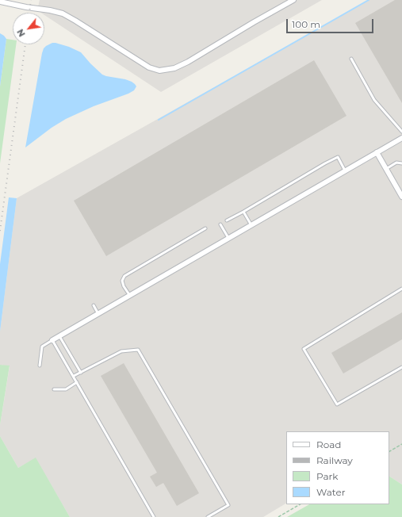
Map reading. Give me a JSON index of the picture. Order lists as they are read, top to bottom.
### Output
{
  "legend": [
    "Road",
    "Railway",
    "Park",
    "Water"
  ],
  "scale_bar": "100 m",
  "north": "bottom left"
}
